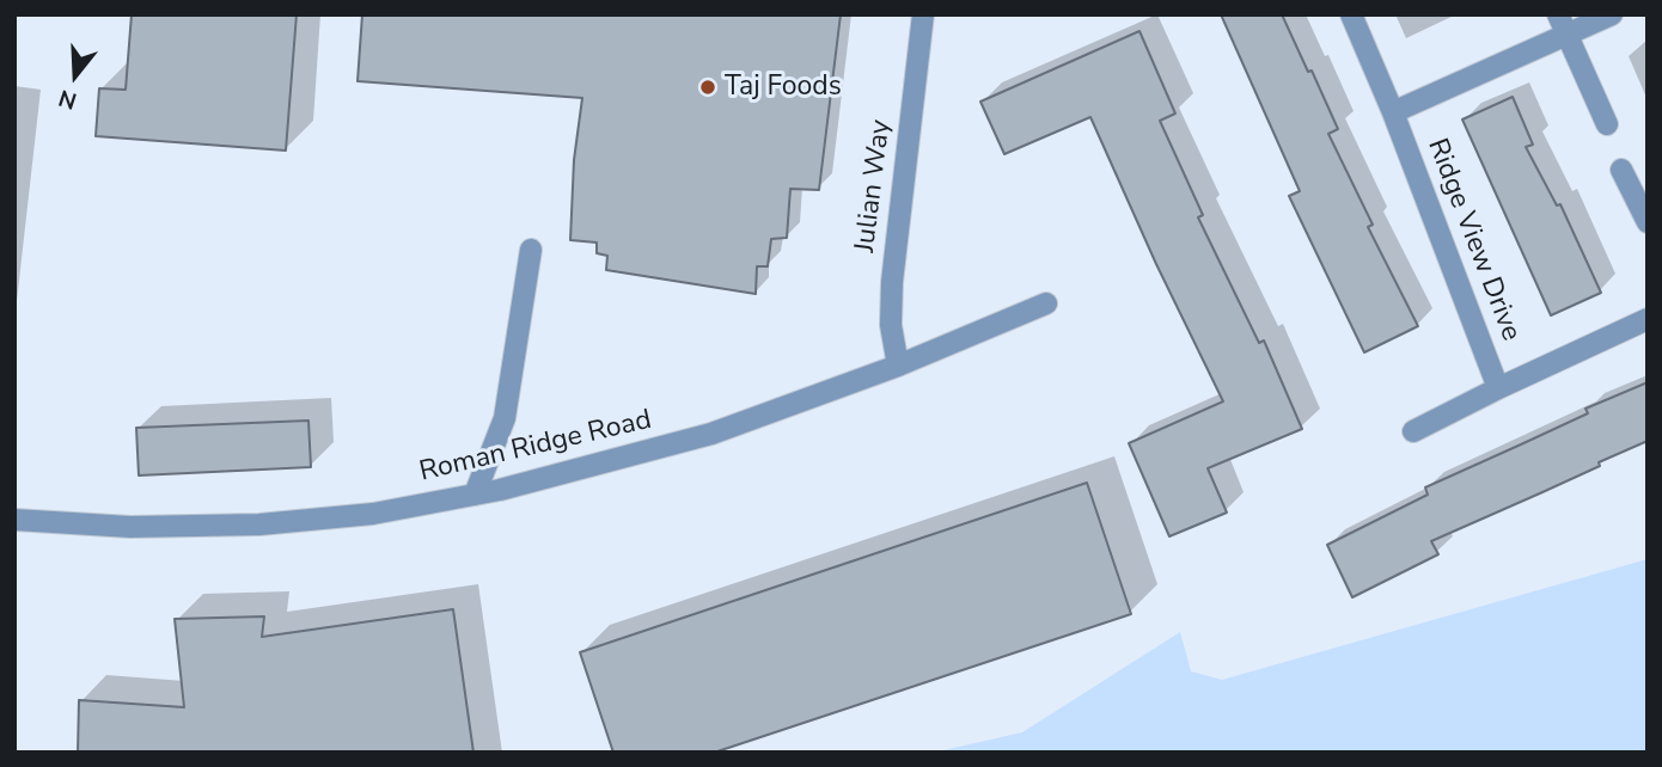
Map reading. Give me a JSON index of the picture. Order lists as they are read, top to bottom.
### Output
{
  "streets": {
    "street": ["Julian Way", "Ridge View Drive", "Roman Ridge Road"]
  },
  "crossings": [
    ["Julian Way", "Roman Ridge Road"]
  ],
  "places": ["Taj Foods"],
  "north": "bottom"
}
